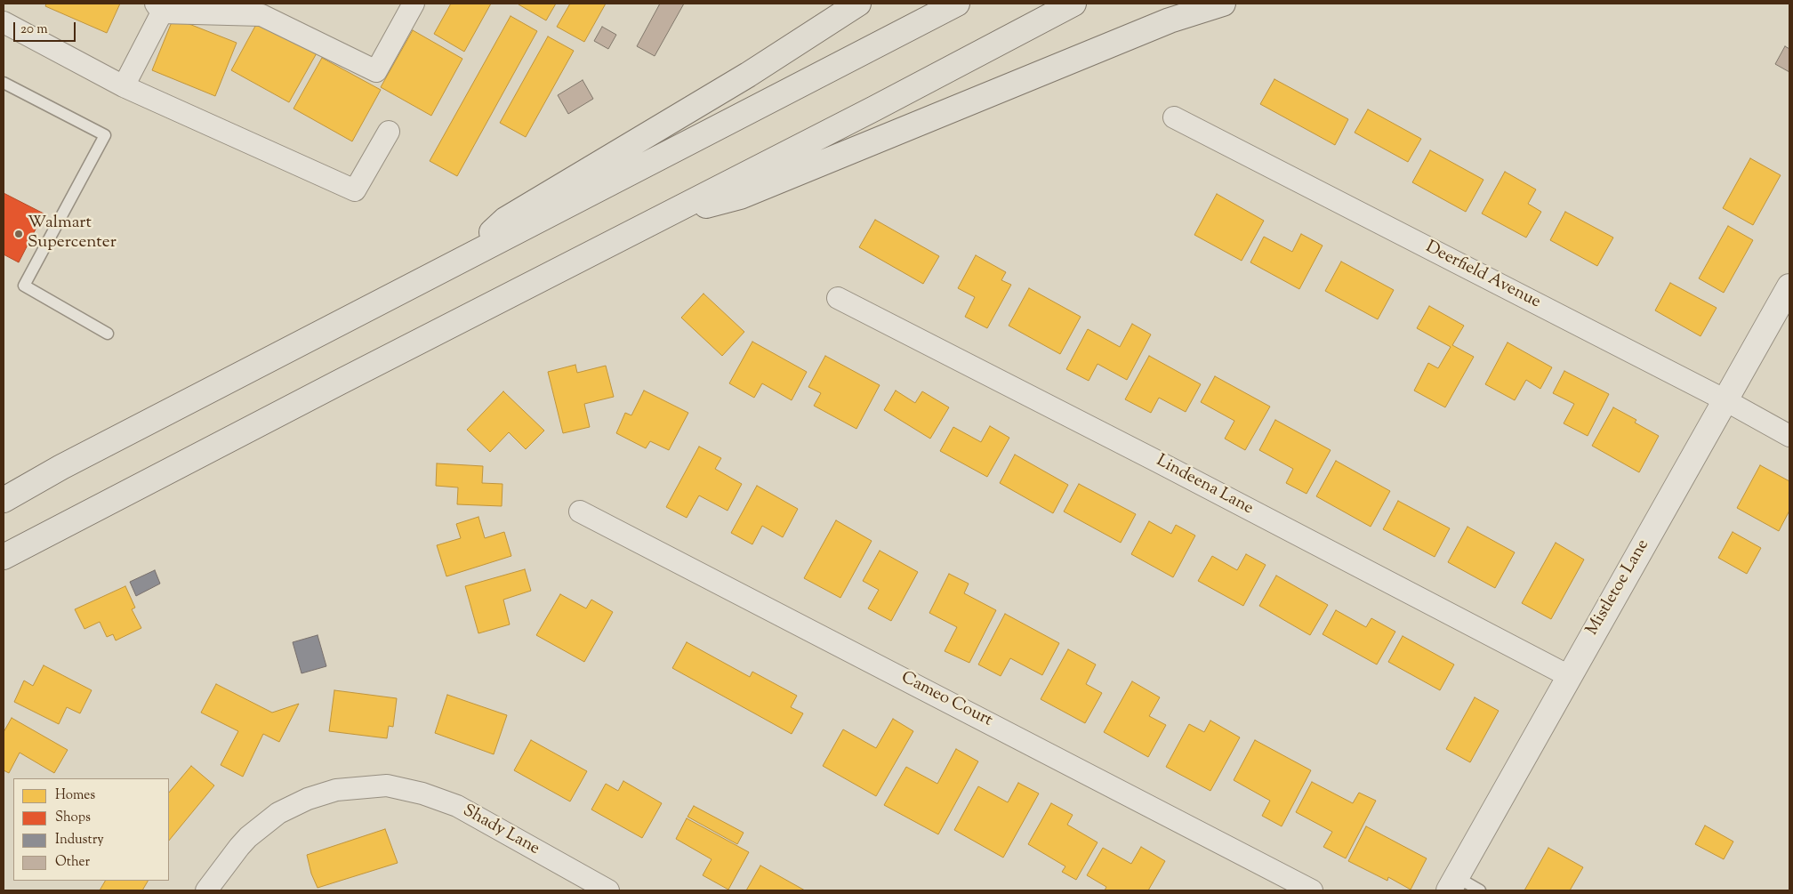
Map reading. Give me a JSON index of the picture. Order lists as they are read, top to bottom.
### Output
{
  "streets": {
    "street": [
      "Deerfield Avenue",
      "Lindeena Lane",
      "Mistletoe Lane",
      "Cameo Court",
      "Shady Lane"
    ]
  },
  "crossings": [
    ["Deerfield Avenue", "Mistletoe Lane"],
    ["Lindeena Lane", "Mistletoe Lane"]
  ],
  "places": ["Walmart Supercenter"],
  "legend": [
    "Homes",
    "Shops",
    "Industry",
    "Other"
  ],
  "scale_bar": "20 m"
}
